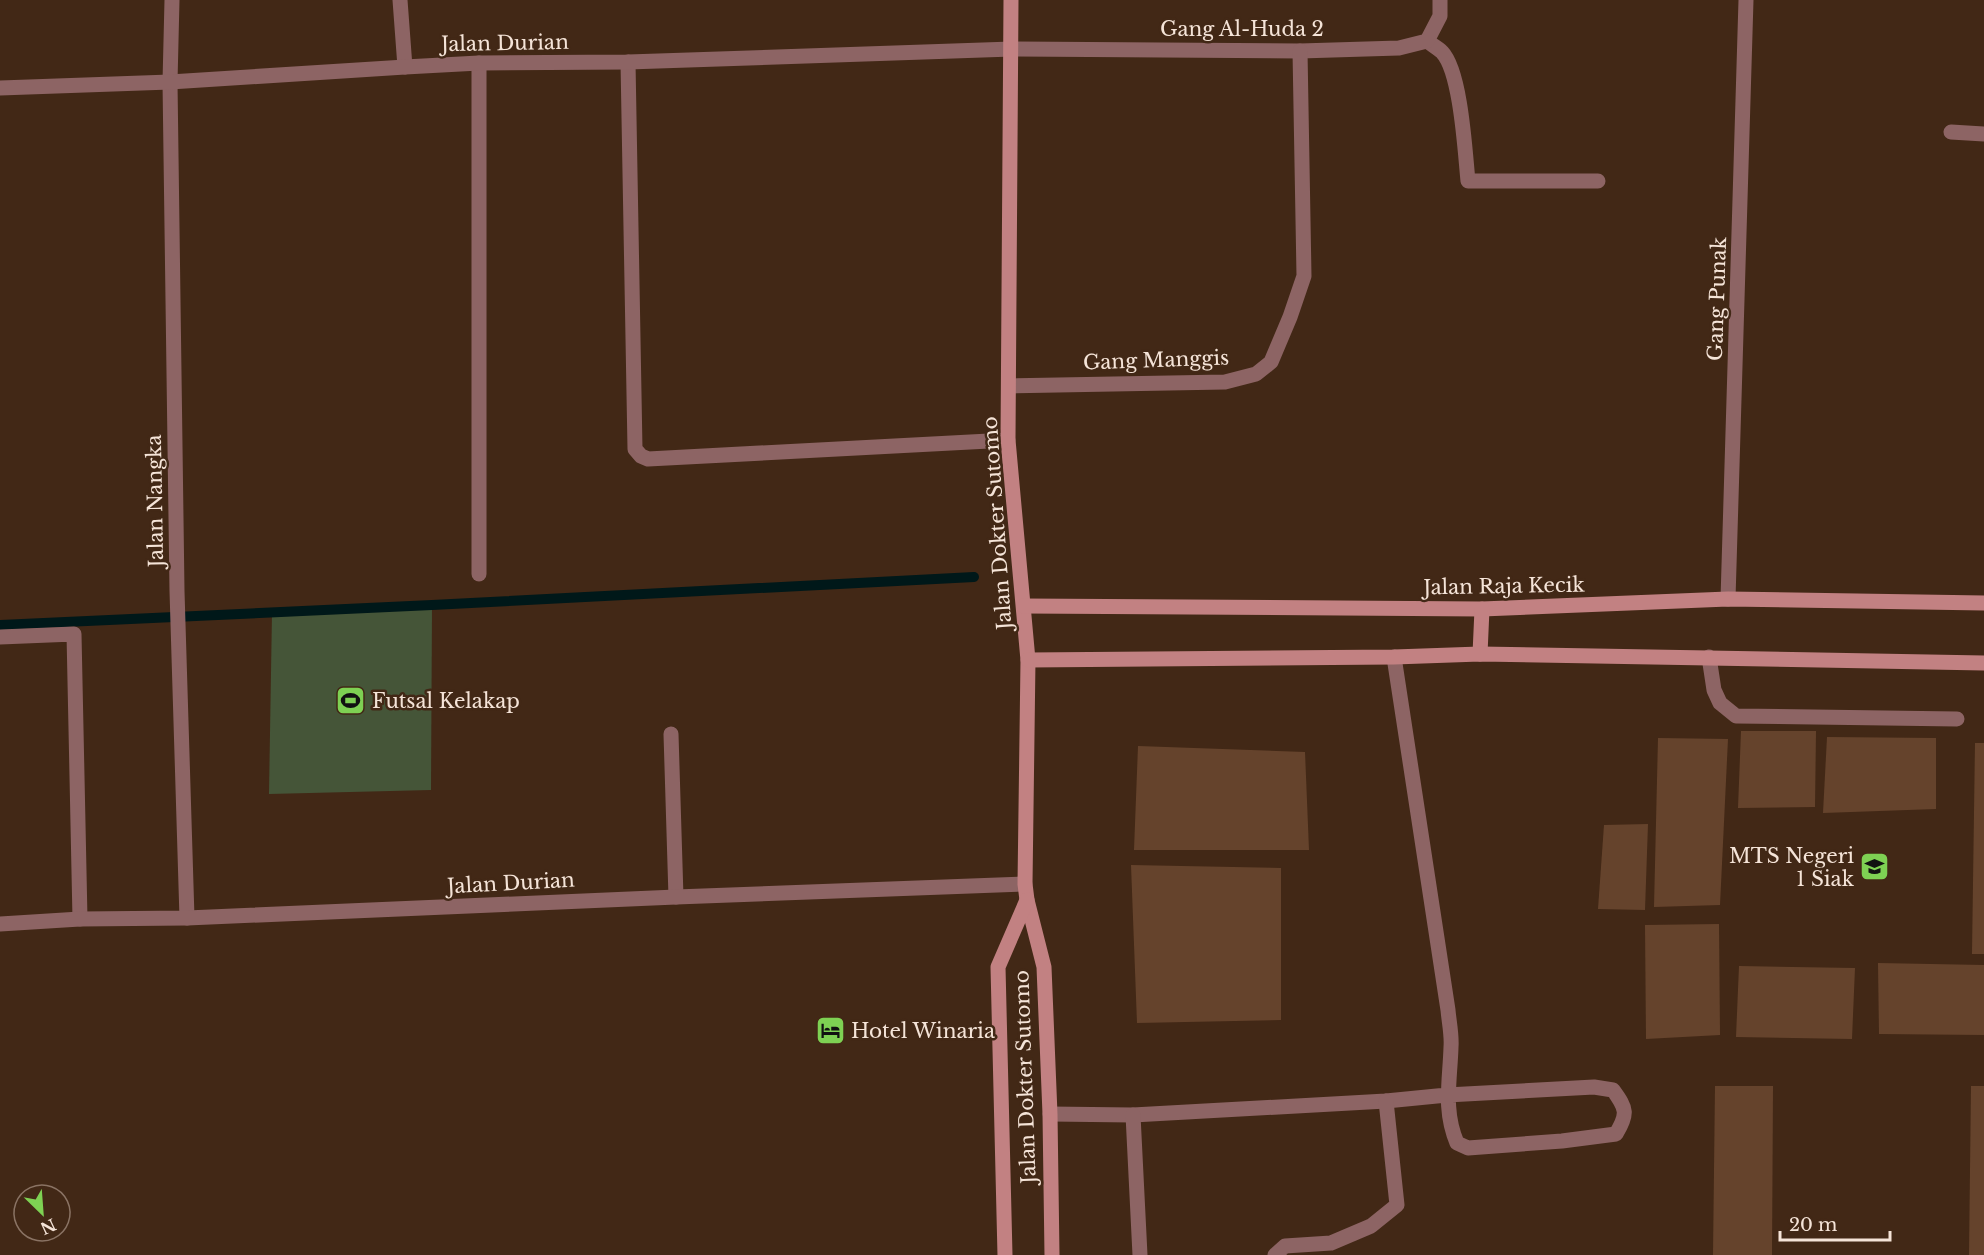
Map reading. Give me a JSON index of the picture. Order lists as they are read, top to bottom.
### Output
{
  "streets": {
    "main road": ["Jalan Dokter Sutomo", "Jalan Raja Kecik"],
    "street": [
      "Gang Al-Huda 2",
      "Jalan Durian",
      "Gang Punak",
      "Gang Manggis",
      "Jalan Nangka"
    ]
  },
  "crossings": [
    ["Gang Al-Huda 2", "Jalan Durian"],
    ["Gang Al-Huda 2", "Gang Manggis"],
    ["Gang Al-Huda 2", "Jalan Dokter Sutomo"],
    ["Jalan Durian", "Jalan Nangka"],
    ["Jalan Durian", "Jalan Dokter Sutomo"],
    ["Gang Punak", "Jalan Raja Kecik"],
    ["Gang Manggis", "Jalan Dokter Sutomo"],
    ["Jalan Dokter Sutomo", "Jalan Raja Kecik"]
  ],
  "places": {
    "sports": ["Futsal Kelakap"],
    "school or university": ["MTS Negeri 1 Siak"],
    "hotel": ["Hotel Winaria"]
  },
  "scale_bar": "20 m",
  "north": "bottom right"
}
